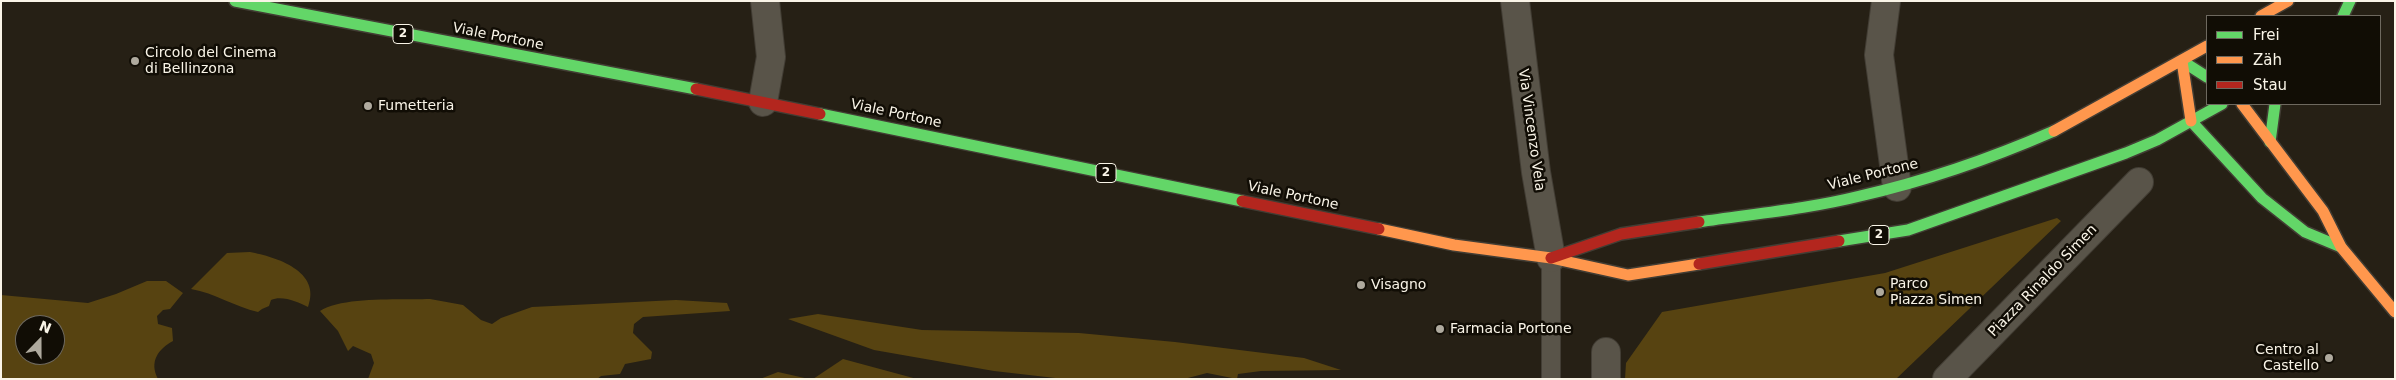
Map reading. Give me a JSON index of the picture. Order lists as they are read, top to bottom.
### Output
{
  "streets": {
    "main road": ["2", "Viale Portone"],
    "street": ["Via Vincenzo Vela", "Piazza Rinaldo Simen"]
  },
  "crossings": [
    ["2", "Viale Portone"],
    ["Viale Portone", "Via Vincenzo Vela"]
  ],
  "places": [
    "Circolo del Cinema di Bellinzona",
    "Fumetteria",
    "Visagno",
    "Parco Piazza Simen",
    "Farmacia Portone",
    "Centro al Castello"
  ],
  "legend": ["Frei", "Zäh", "Stau"],
  "north": "top"
}
